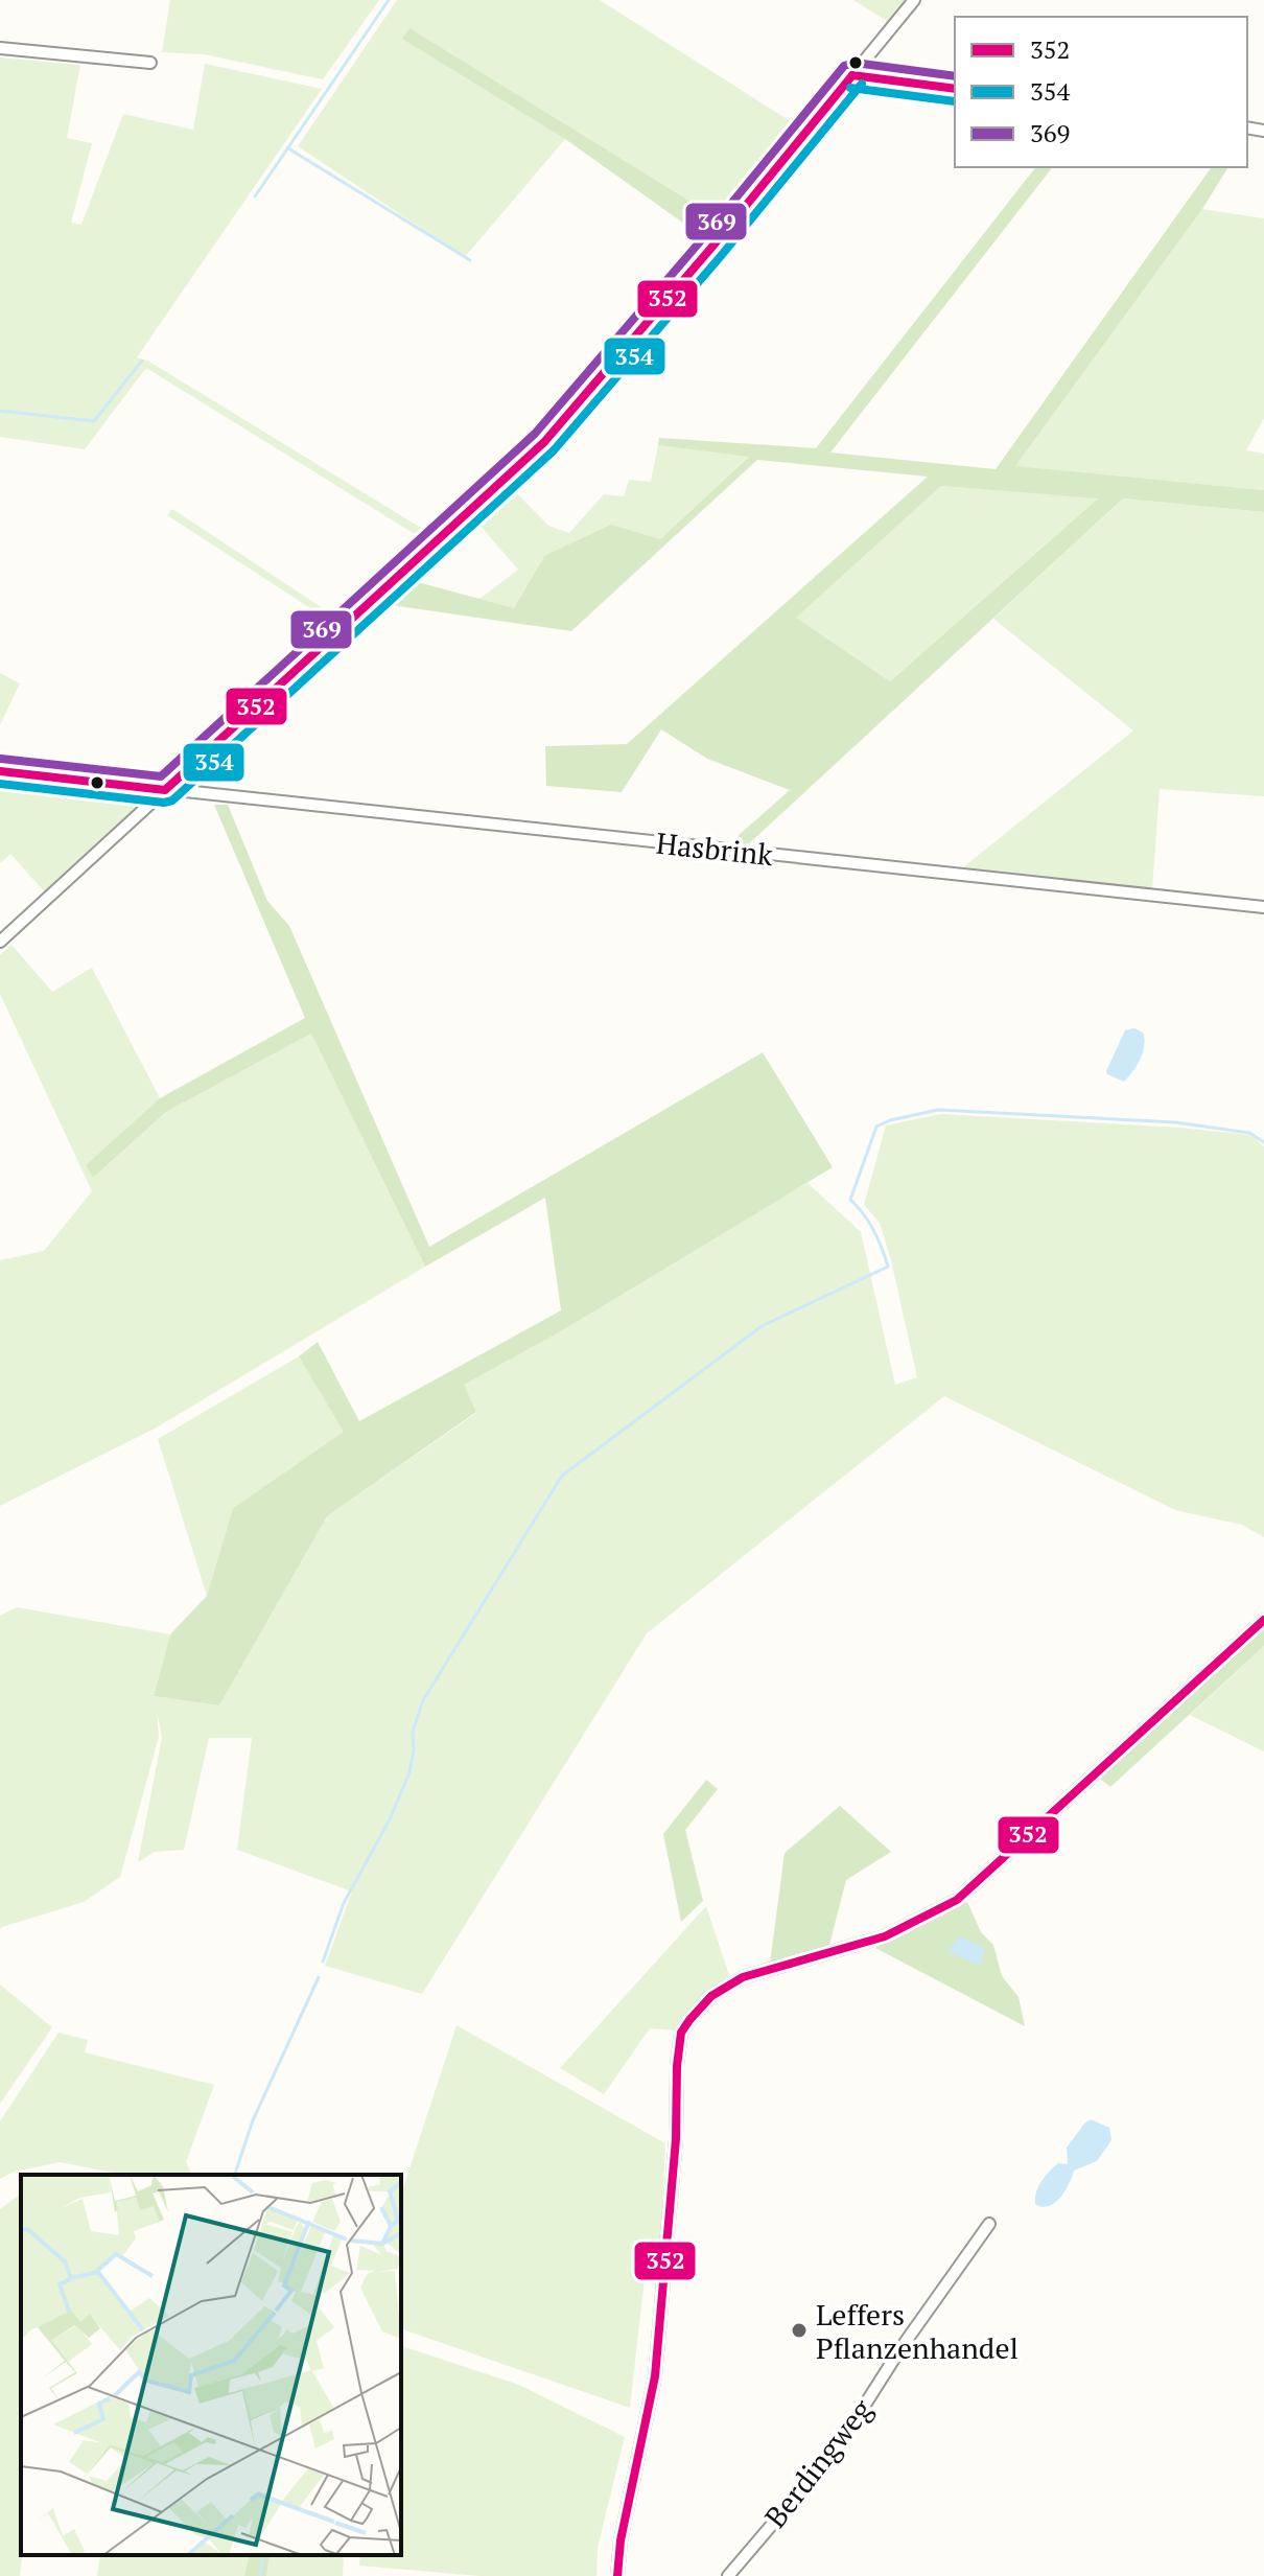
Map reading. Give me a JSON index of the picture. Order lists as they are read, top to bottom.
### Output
{
  "streets": {
    "street": ["Hasbrink", "Berdingweg"]
  },
  "places": ["Leffers Pflanzenhandel"],
  "lines": ["transit line 369", "transit line 352", "transit line 354"],
  "legend": ["352", "354", "369"]
}
